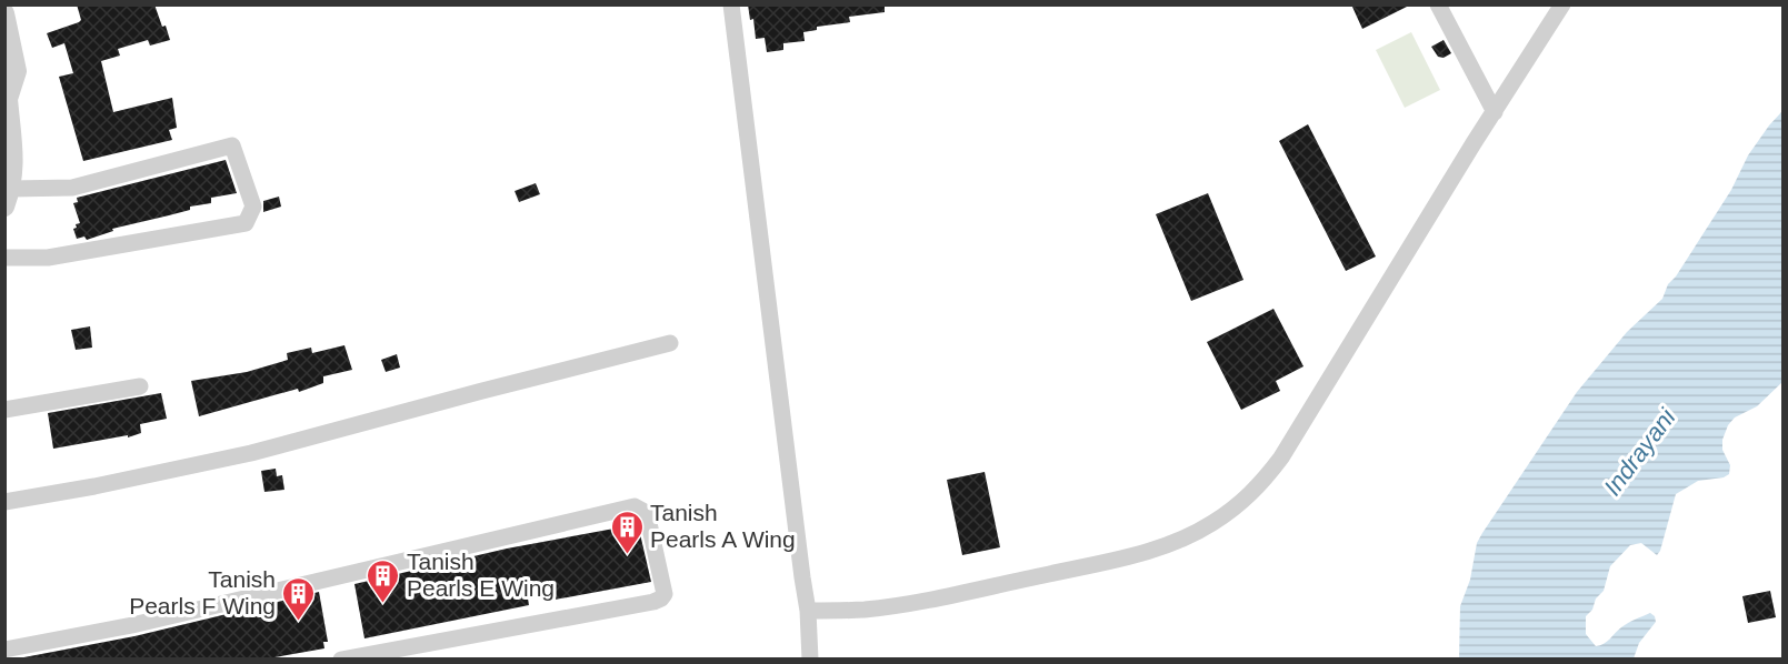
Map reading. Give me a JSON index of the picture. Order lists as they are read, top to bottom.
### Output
{
  "water": ["Indrayani"],
  "places": {
    "building": ["Tanish Pearls A Wing", "Tanish Pearls E Wing", "Tanish Pearls F Wing"]
  }
}
